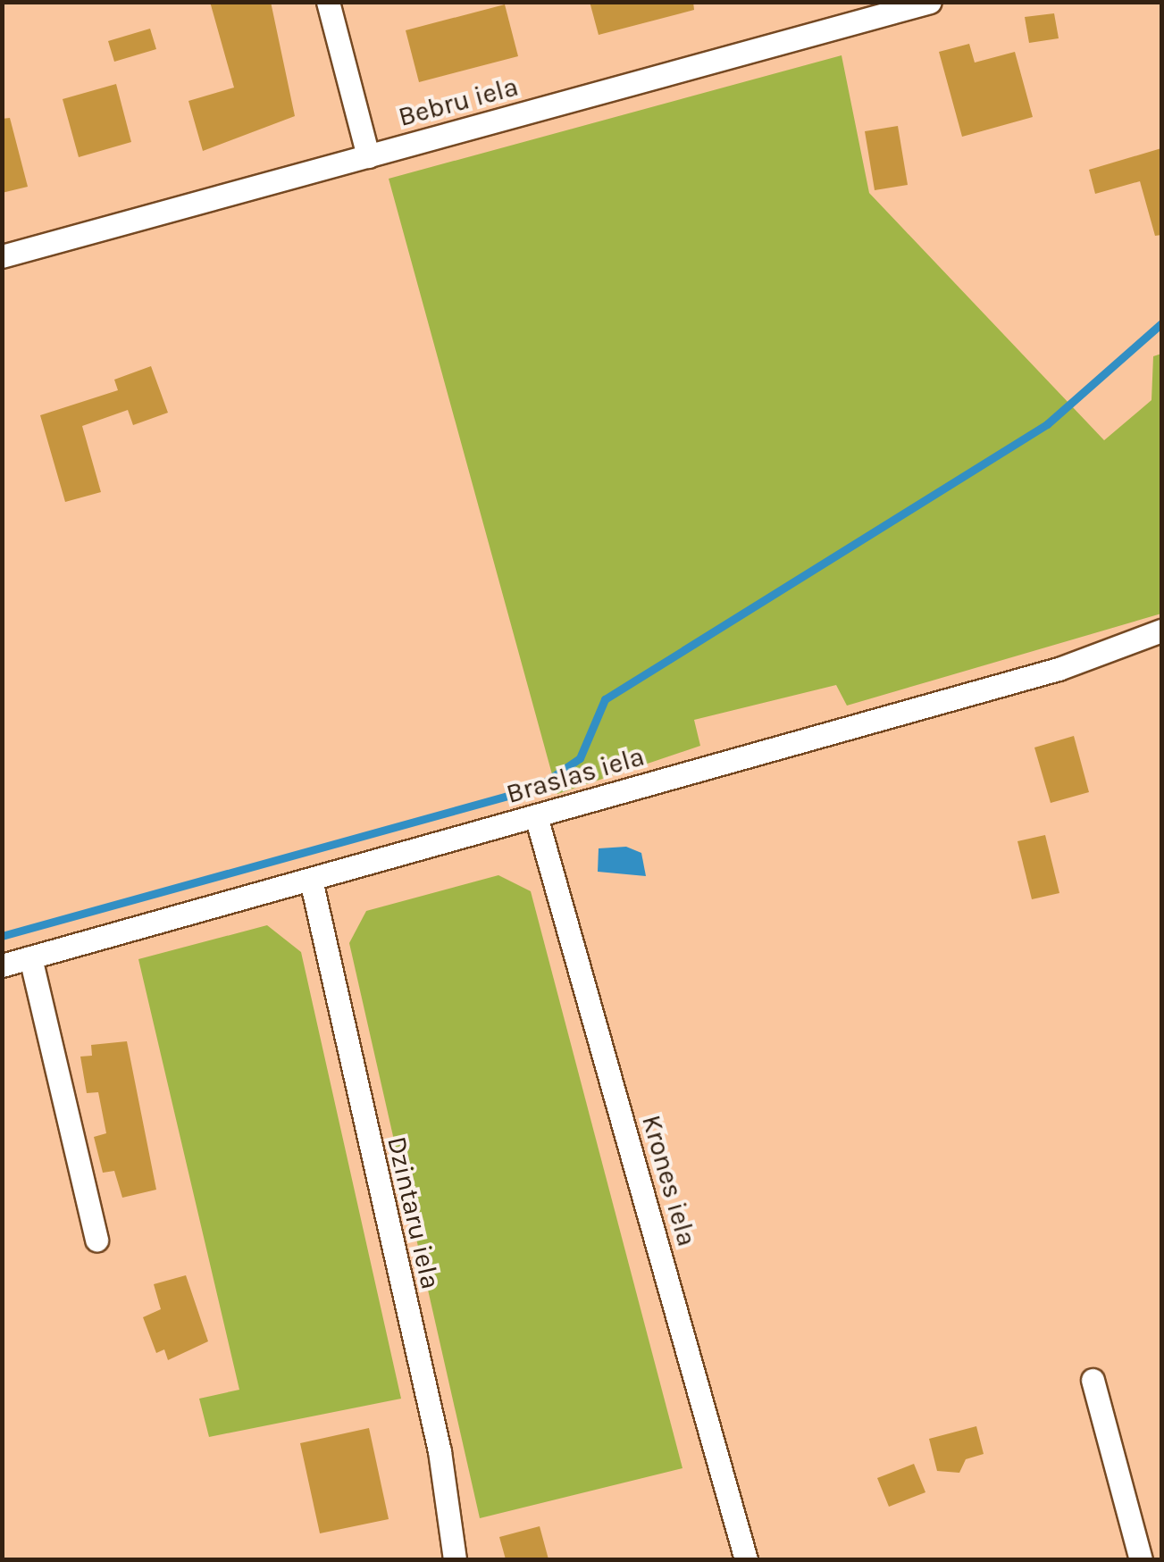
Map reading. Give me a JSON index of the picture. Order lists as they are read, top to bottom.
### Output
{
  "streets": {
    "street": [
      "Bebru iela",
      "Braslas iela",
      "Krones iela",
      "Dzintaru iela"
    ]
  },
  "crossings": [
    ["Braslas iela", "Krones iela"],
    ["Braslas iela", "Dzintaru iela"]
  ]
}
